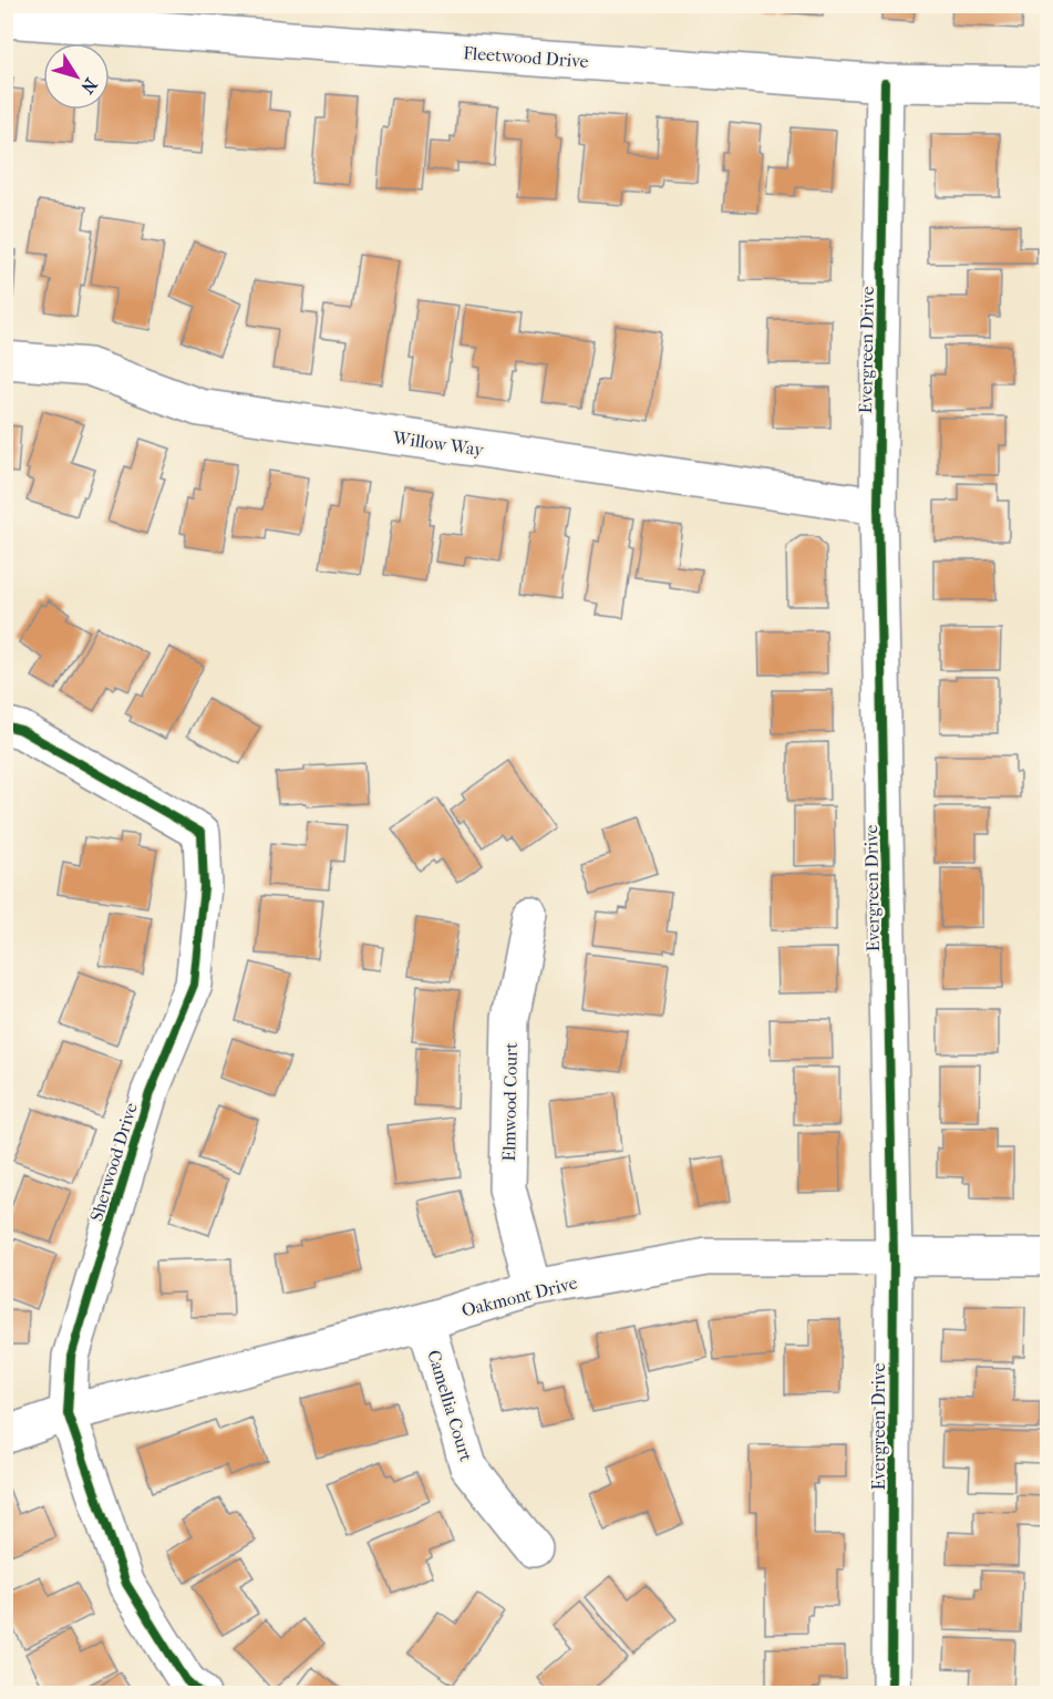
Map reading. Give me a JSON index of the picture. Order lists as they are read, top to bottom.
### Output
{
  "streets": {
    "street": [
      "Fleetwood Drive",
      "Evergreen Drive",
      "Willow Way",
      "Elmwood Court",
      "Sherwood Drive",
      "Oakmont Drive",
      "Camellia Court"
    ]
  },
  "crossings": [
    ["Fleetwood Drive", "Evergreen Drive"],
    ["Evergreen Drive", "Willow Way"],
    ["Evergreen Drive", "Oakmont Drive"],
    ["Elmwood Court", "Oakmont Drive"],
    ["Sherwood Drive", "Oakmont Drive"],
    ["Oakmont Drive", "Camellia Court"]
  ],
  "north": "bottom right"
}
